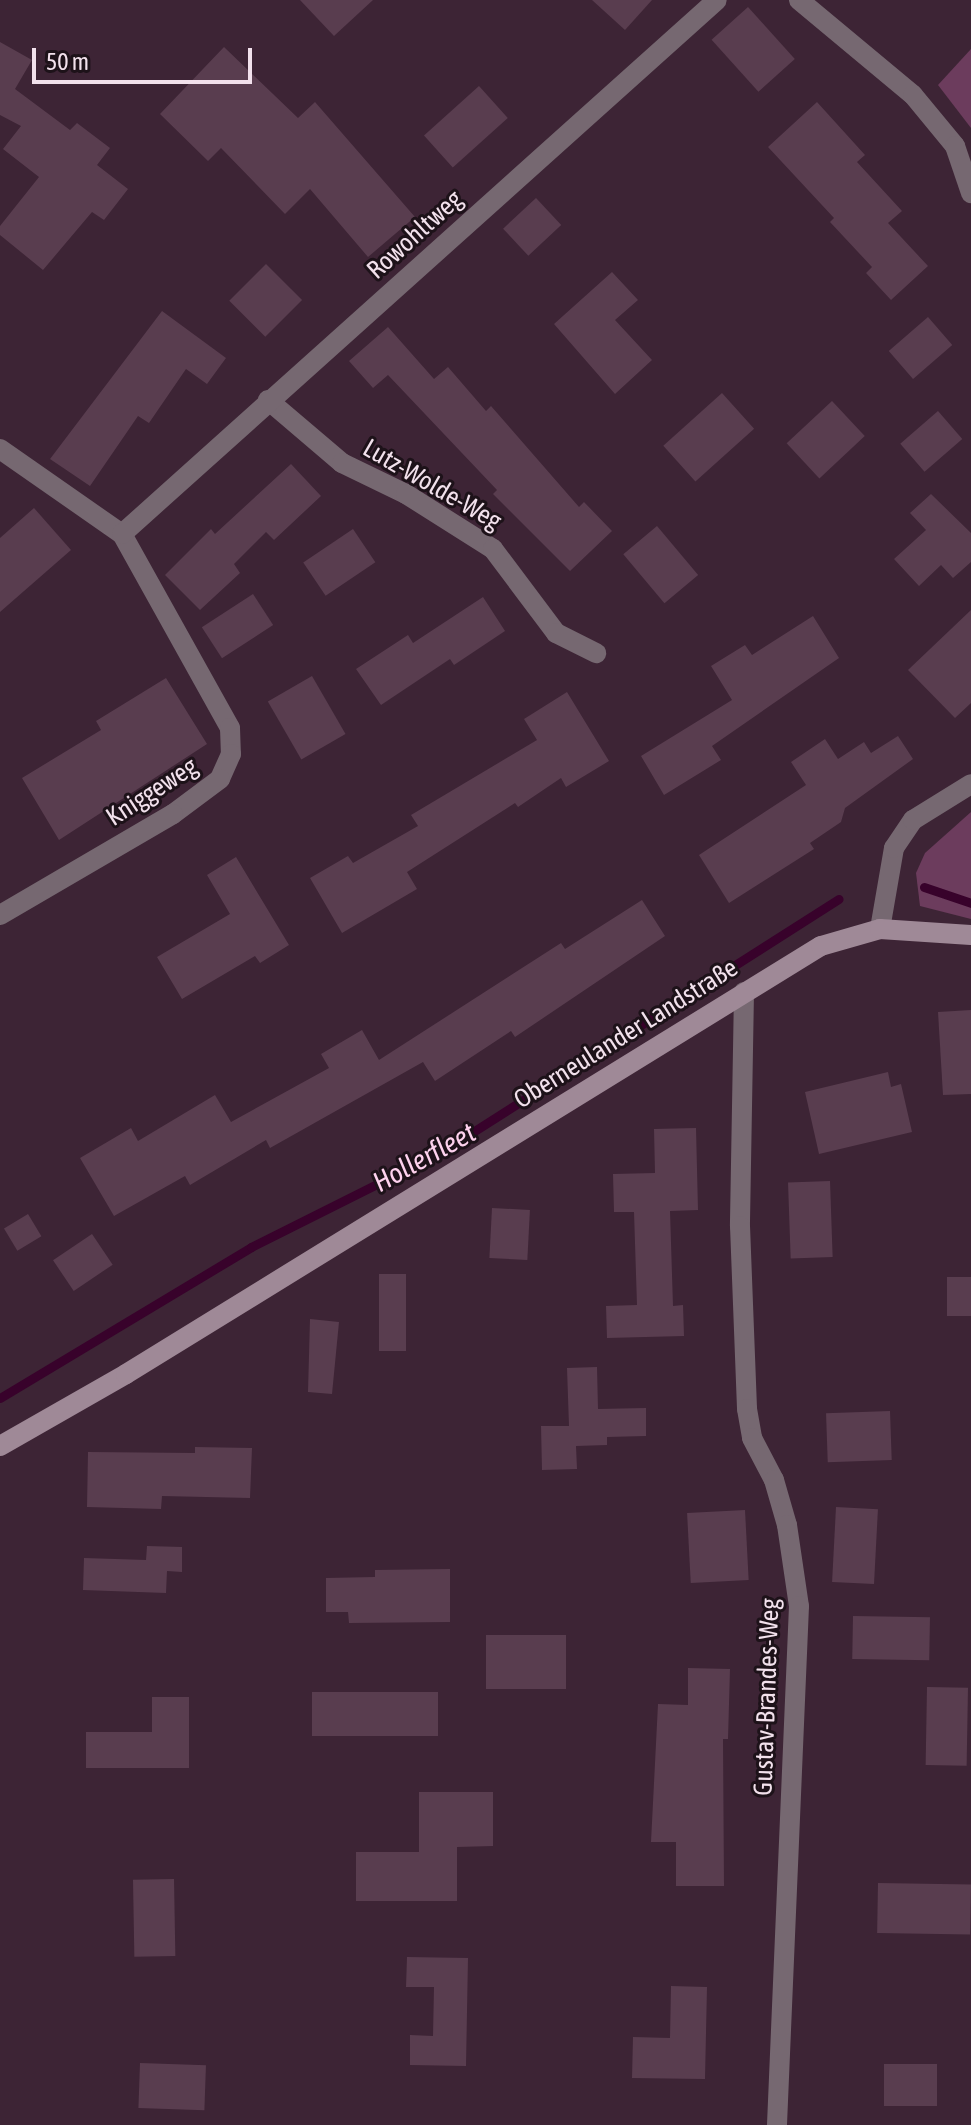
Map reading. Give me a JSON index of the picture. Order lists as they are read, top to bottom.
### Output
{
  "streets": {
    "street": [
      "Rowohltweg",
      "Lutz-Wolde-Weg",
      "Kniggeweg",
      "Oberneulander Landstraße",
      "Gustav-Brandes-Weg"
    ]
  },
  "crossings": [
    ["Rowohltweg", "Lutz-Wolde-Weg"],
    ["Rowohltweg", "Kniggeweg"],
    ["Oberneulander Landstraße", "Gustav-Brandes-Weg"]
  ],
  "water": ["Hollerfleet"],
  "scale_bar": "50 m"
}
